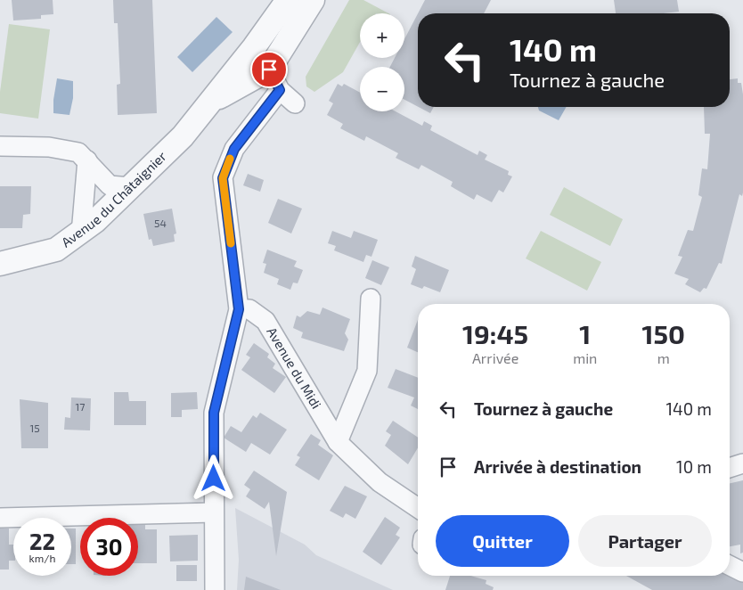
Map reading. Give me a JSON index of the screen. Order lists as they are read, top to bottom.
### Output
{
  "streets": {
    "street": ["Avenue du Châtaignier", "Avenue du Midi"]
  },
  "house_numbers": ["54", "17", "15"],
  "page": {
    "map_buttons": ["+", "−"],
    "turn": ["140 m", "Tournez à gauche"],
    "eta": [
      "19:45",
      "Arrivée",
      "1",
      "min",
      "150",
      "m"
    ],
    "list": [
      {
        "name": "Tournez à gauche",
        "value": "140 m"
      },
      {
        "name": "Arrivée à destination",
        "value": "10 m"
      }
    ],
    "buttons": ["Quitter", "Partager"],
    "speed": "22 km/h",
    "limit": "30"
  }
}
